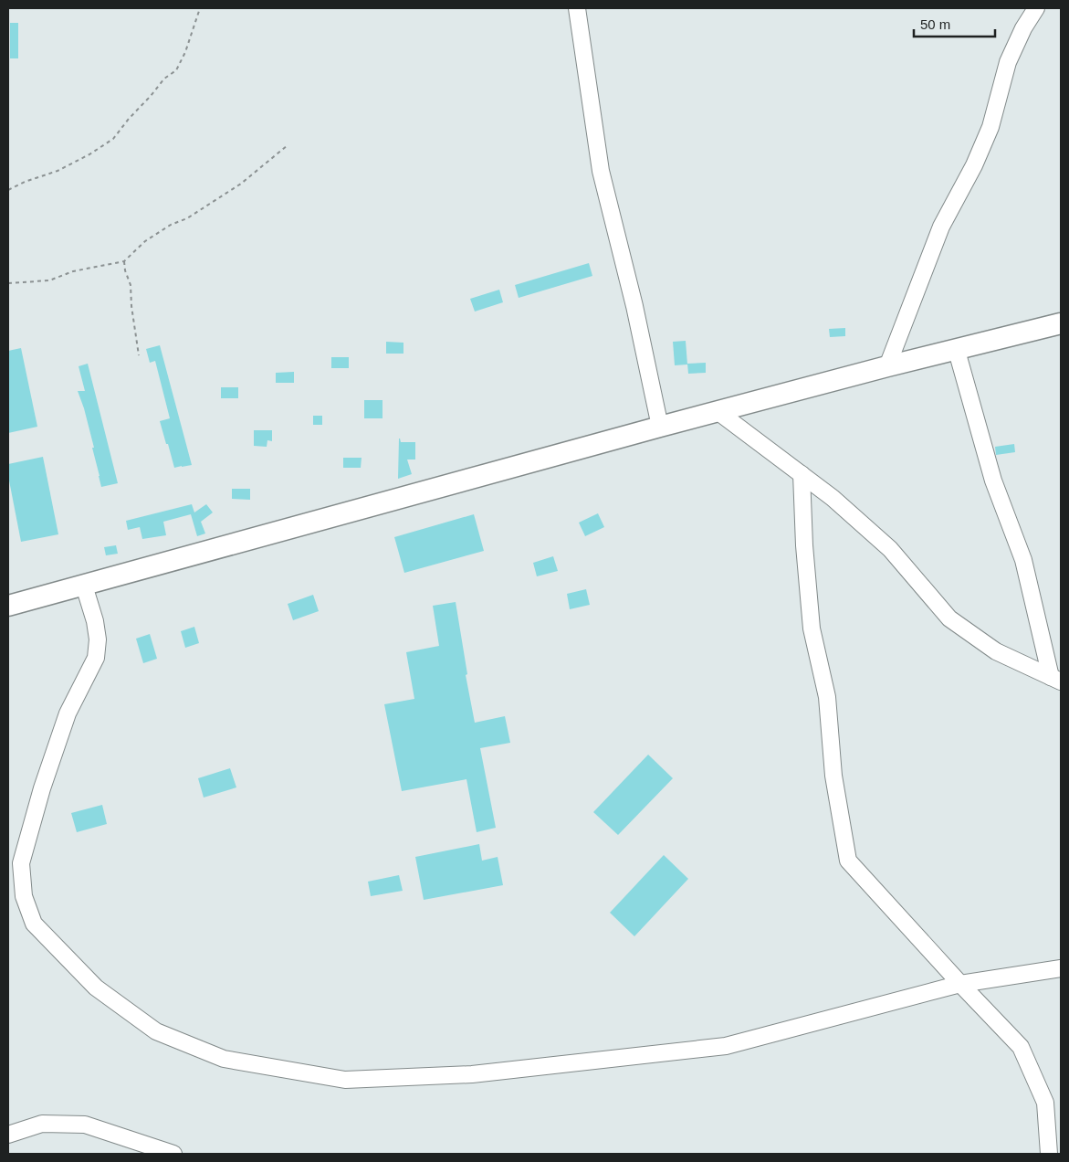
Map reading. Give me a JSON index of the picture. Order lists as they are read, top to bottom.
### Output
{
  "scale_bar": "50 m"
}
